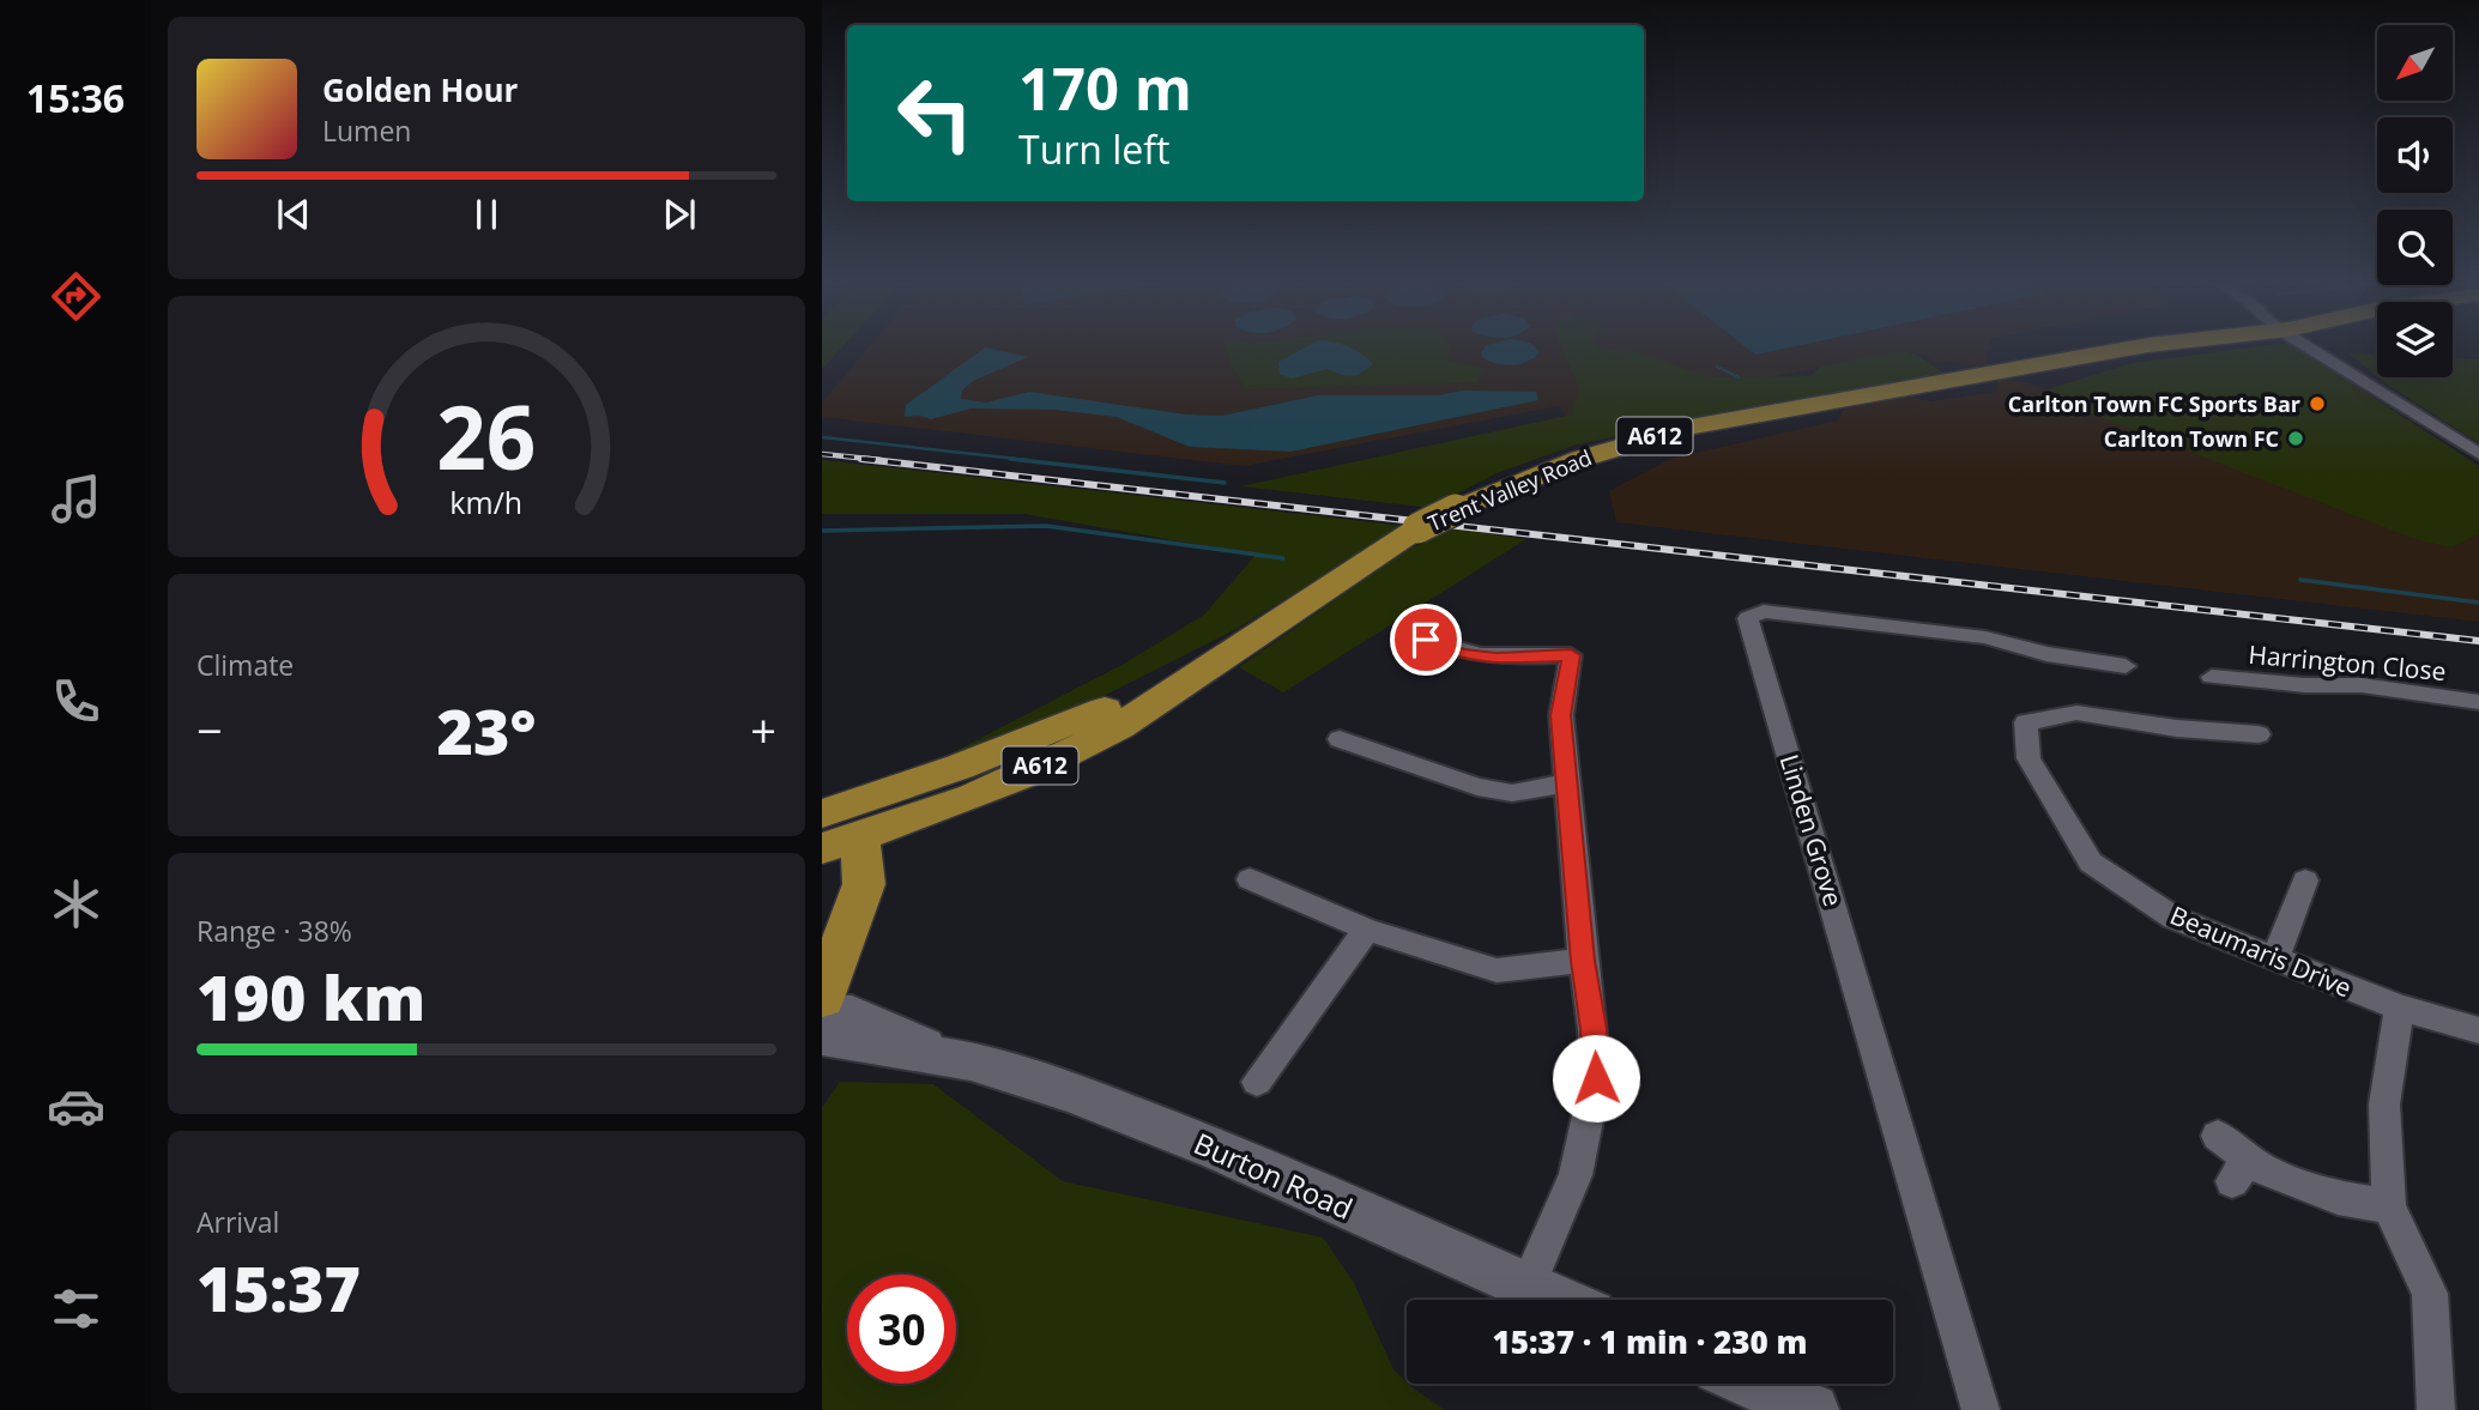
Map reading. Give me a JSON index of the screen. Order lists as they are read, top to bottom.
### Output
{
  "streets": {
    "main road": ["A612", "Trent Valley Road"],
    "street": [
      "Harrington Close",
      "Linden Grove",
      "Beaumaris Drive",
      "Burton Road"
    ]
  },
  "places": ["Carlton Town FC Sports Bar", "Carlton Town FC"],
  "north": "bottom left",
  "page": {
    "tabs": "15:36",
    "turn": ["170 m", "Turn left"],
    "song": ["Golden Hour", "Lumen"],
    "tile": [
      "Climate",
      ["Range · 38%", "190 km"],
      ["Arrival", "15:37"]
    ],
    "heat": ["−", "23°", "+"],
    "limit": "30",
    "trip": "15:37 · 1 min · 230 m",
    "gauge": ["26", "km/h"]
  }
}
